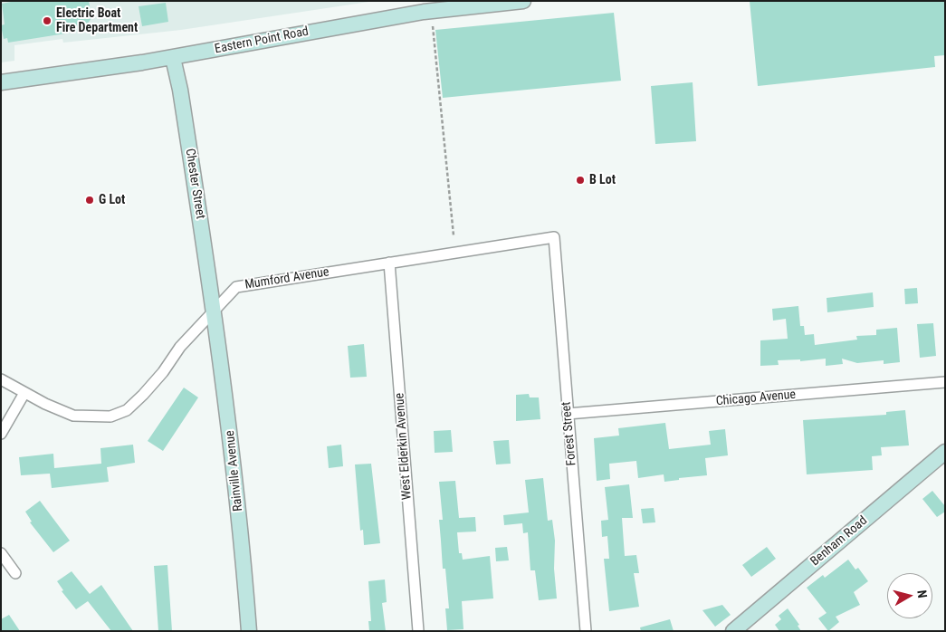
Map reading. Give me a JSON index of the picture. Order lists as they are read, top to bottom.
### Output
{
  "streets": {
    "main road": [
      "Eastern Point Road",
      "Chester Street",
      "Rainville Avenue",
      "Benham Road"
    ],
    "street": [
      "Mumford Avenue",
      "Chicago Avenue",
      "Forest Street",
      "West Elderkin Avenue"
    ]
  },
  "crossings": [
    ["Eastern Point Road", "Chester Street"],
    ["Chester Street", "Mumford Avenue"],
    ["Chester Street", "Rainville Avenue"],
    ["Mumford Avenue", "Forest Street"],
    ["Mumford Avenue", "West Elderkin Avenue"],
    ["Mumford Avenue", "Rainville Avenue"],
    ["Chicago Avenue", "Forest Street"]
  ],
  "places": ["Electric Boat Fire Department", "B Lot", "G Lot"],
  "north": "right"
}
